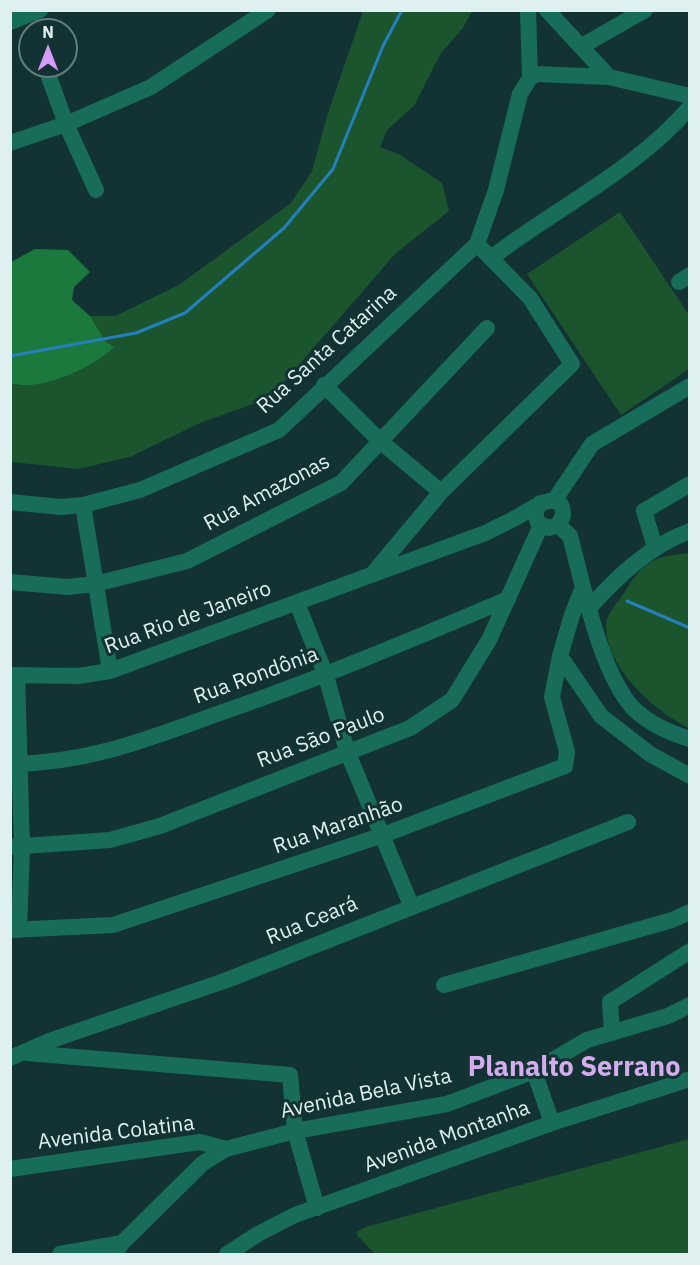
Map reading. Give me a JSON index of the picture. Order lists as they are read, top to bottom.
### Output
{
  "streets": {
    "street": [
      "Rua Santa Catarina",
      "Rua Amazonas",
      "Rua Rio de Janeiro",
      "Rua Rondônia",
      "Rua São Paulo",
      "Rua Maranhão",
      "Rua Ceará",
      "Avenida Bela Vista",
      "Avenida Colatina",
      "Avenida Montanha"
    ]
  },
  "crossings": [
    ["Rua Rio de Janeiro", "Rua São Paulo"],
    ["Rua Rondônia", "Rua São Paulo"],
    ["Avenida Bela Vista", "Avenida Colatina"]
  ],
  "districts": ["Planalto Serrano"],
  "north": "top"
}
